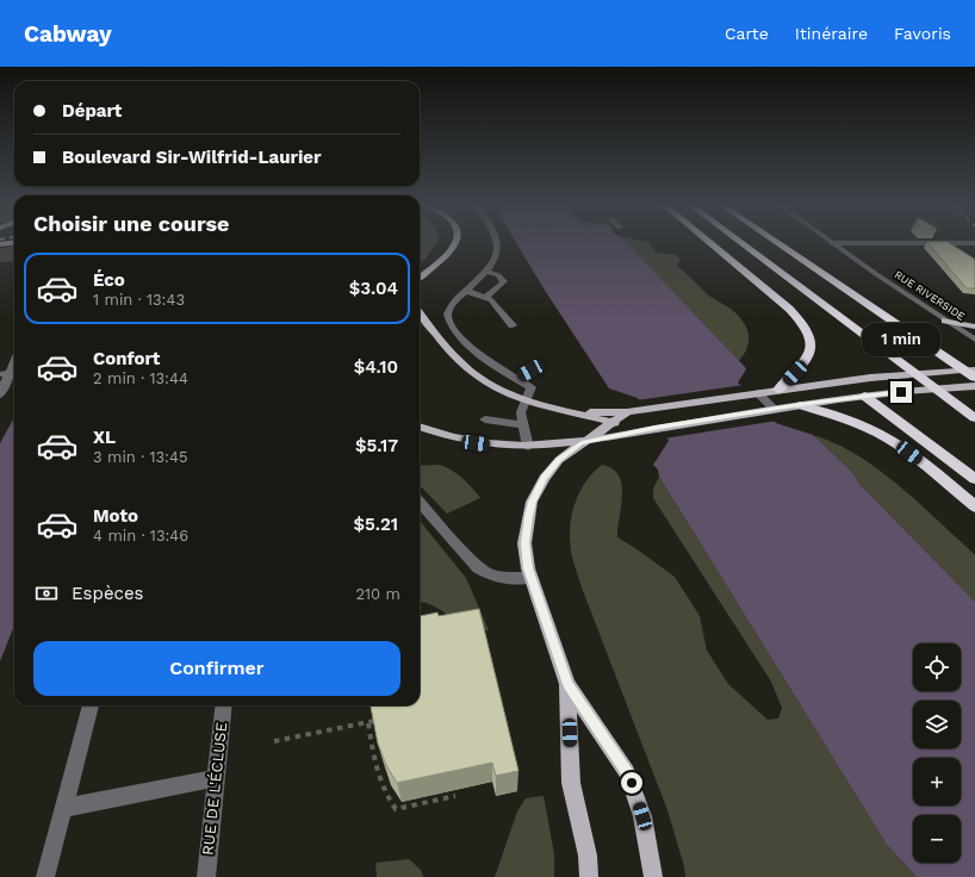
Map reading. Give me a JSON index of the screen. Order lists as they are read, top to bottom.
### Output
{
  "streets": {
    "street": ["RUE RIVERSIDE", "RUE DE L'ÉCLUSE"]
  },
  "page": {
    "header": "Cabway",
    "nav": ["Carte", "Itinéraire", "Favoris"],
    "banner": ["Départ", "Boulevard Sir-Wilfrid-Laurier"],
    "heading": "Choisir une course",
    "list": [
      {
        "name": "Éco",
        "note": "1 min · 13:43",
        "value": "$3.04"
      },
      {
        "name": "Confort",
        "note": "2 min · 13:44",
        "value": "$4.10"
      },
      {
        "name": "XL",
        "note": "3 min · 13:45",
        "value": "$5.17"
      },
      {
        "name": "Moto",
        "note": "4 min · 13:46",
        "value": "$5.21"
      }
    ],
    "bubble": "1 min",
    "pay": ["Espèces", "210 m"],
    "buttons": "Confirmer",
    "map_buttons": ["+", "−"]
  }
}
